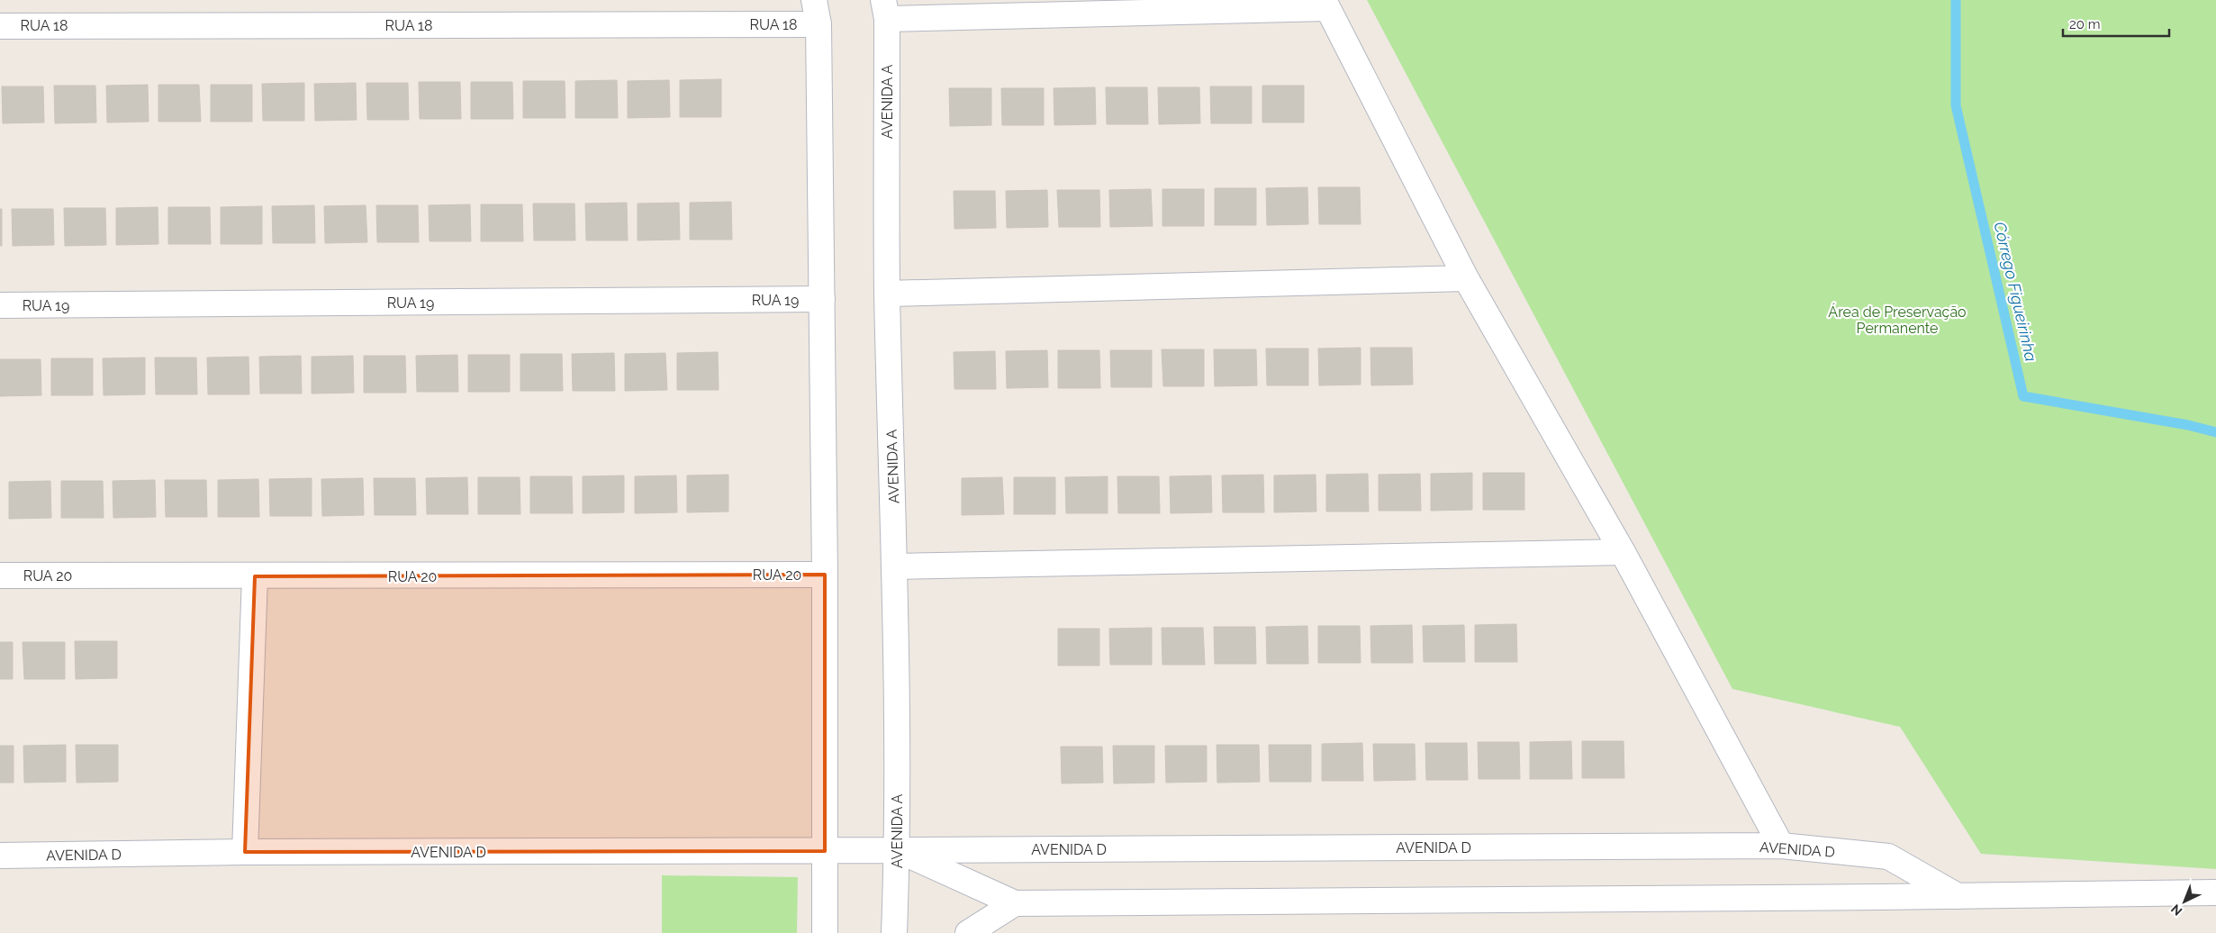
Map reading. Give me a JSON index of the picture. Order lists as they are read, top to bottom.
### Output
{
  "streets": {
    "street": [
      "RUA 18",
      "AVENIDA A",
      "RUA 19",
      "RUA 20",
      "AVENIDA D"
    ]
  },
  "crossings": [
    ["AVENIDA A", "AVENIDA D"]
  ],
  "water": ["Córrego Figueirinha"],
  "parks": ["Área de Preservação Permanente"],
  "scale_bar": "20 m",
  "north": "bottom left"
}
